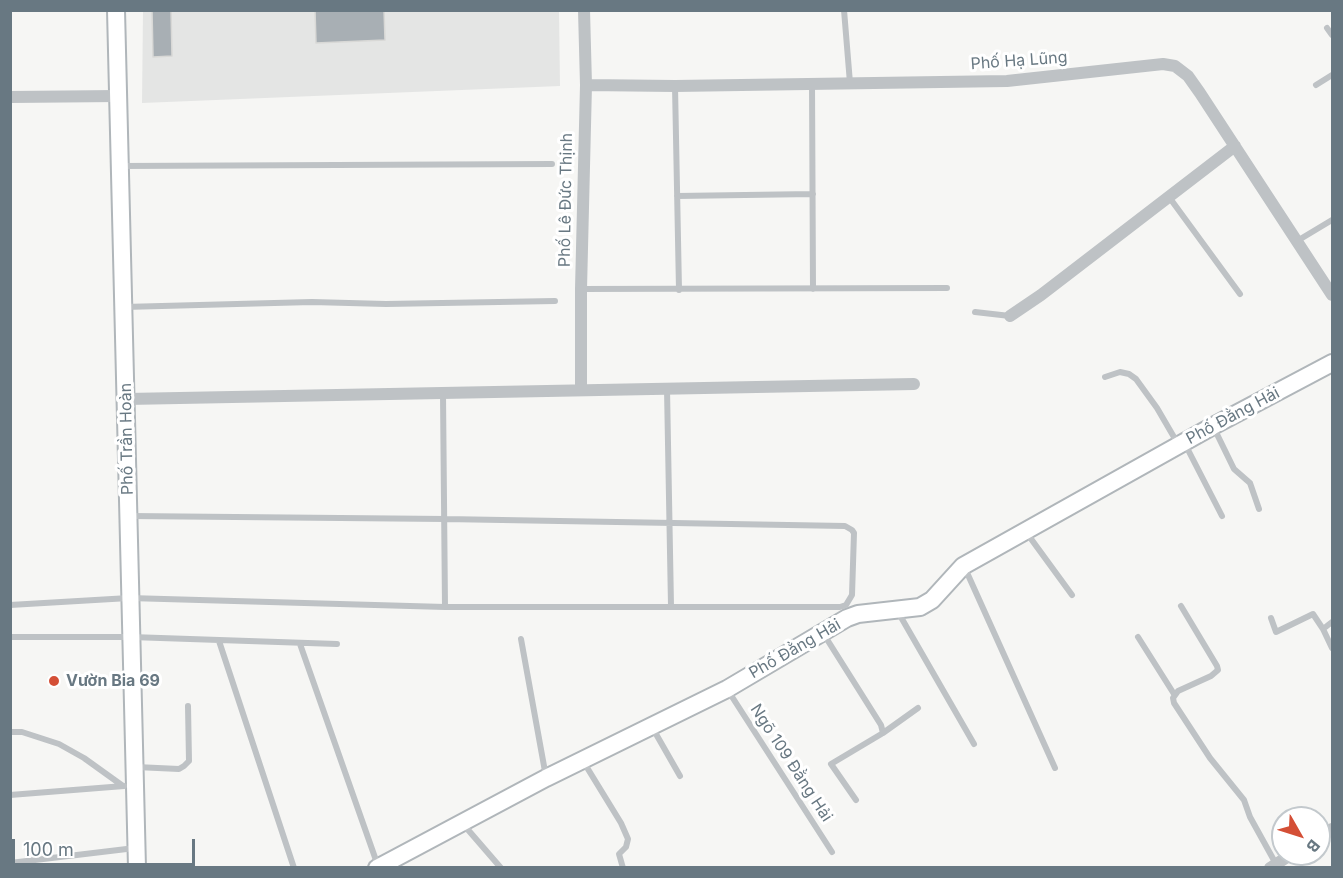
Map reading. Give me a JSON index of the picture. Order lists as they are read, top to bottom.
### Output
{
  "streets": {
    "street": [
      "Phố Hạ Lũng",
      "Phố Lê Đức Thịnh",
      "Phố Đằng Hải",
      "Phố Trần Hoàn"
    ],
    "lane": ["Ngõ 109 Đằng Hải"]
  },
  "crossings": [
    ["Phố Hạ Lũng", "Phố Lê Đức Thịnh"],
    ["Phố Đằng Hải", "Ngõ 109 Đằng Hải"]
  ],
  "places": ["Vườn Bia 69"],
  "scale_bar": "100 m",
  "north": "bottom right"
}
